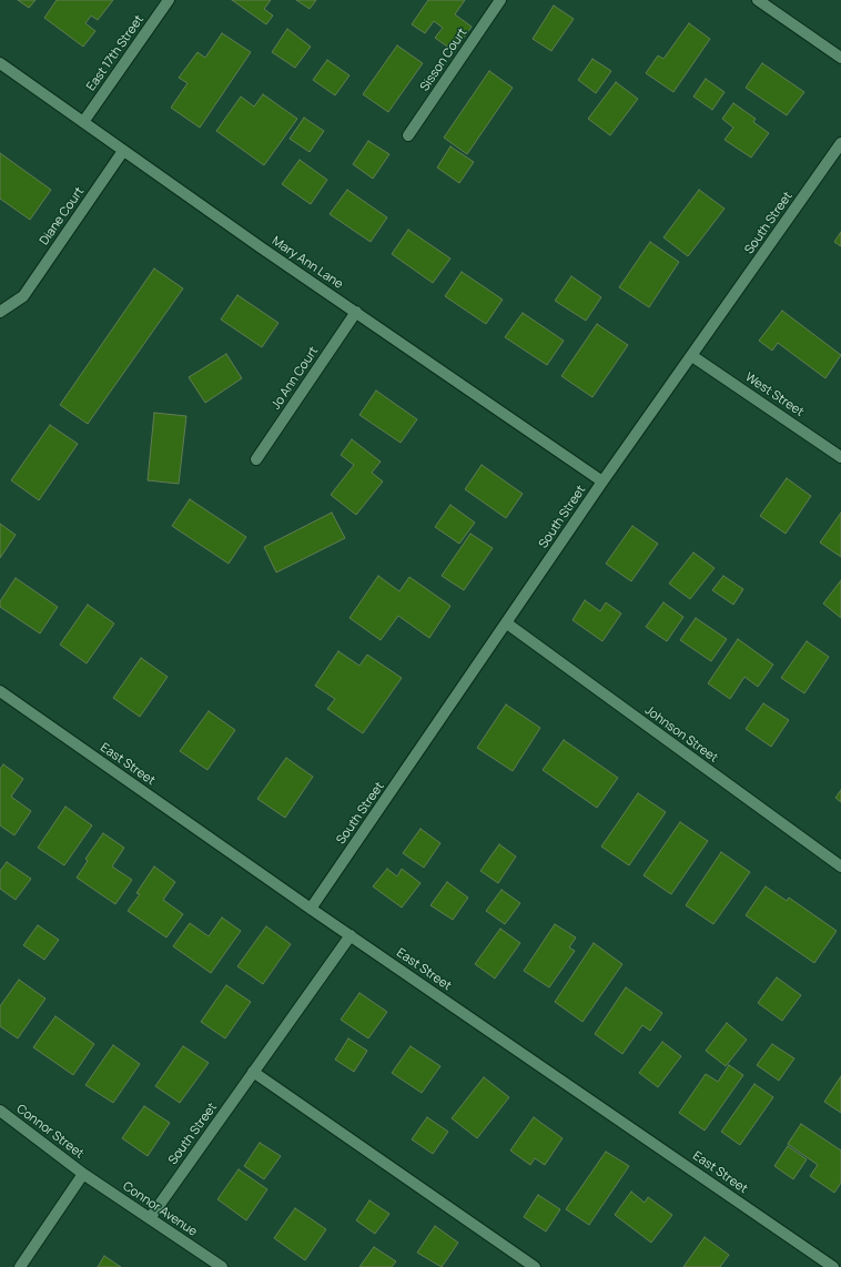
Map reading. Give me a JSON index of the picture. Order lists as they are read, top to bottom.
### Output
{
  "streets": {
    "street": [
      "East 17th Street",
      "Sisson Court",
      "Diane Court",
      "South Street",
      "Mary Ann Lane",
      "Jo Ann Court",
      "West Street",
      "Johnson Street",
      "East Street",
      "Connor Street",
      "Connor Avenue"
    ]
  },
  "crossings": [
    ["East 17th Street", "Mary Ann Lane"],
    ["Diane Court", "Mary Ann Lane"],
    ["South Street", "Mary Ann Lane"],
    ["South Street", "West Street"],
    ["South Street", "Johnson Street"],
    ["South Street", "East Street"],
    ["South Street", "Connor Avenue"],
    ["Mary Ann Lane", "Jo Ann Court"],
    ["Connor Street", "Connor Avenue"]
  ]
}
